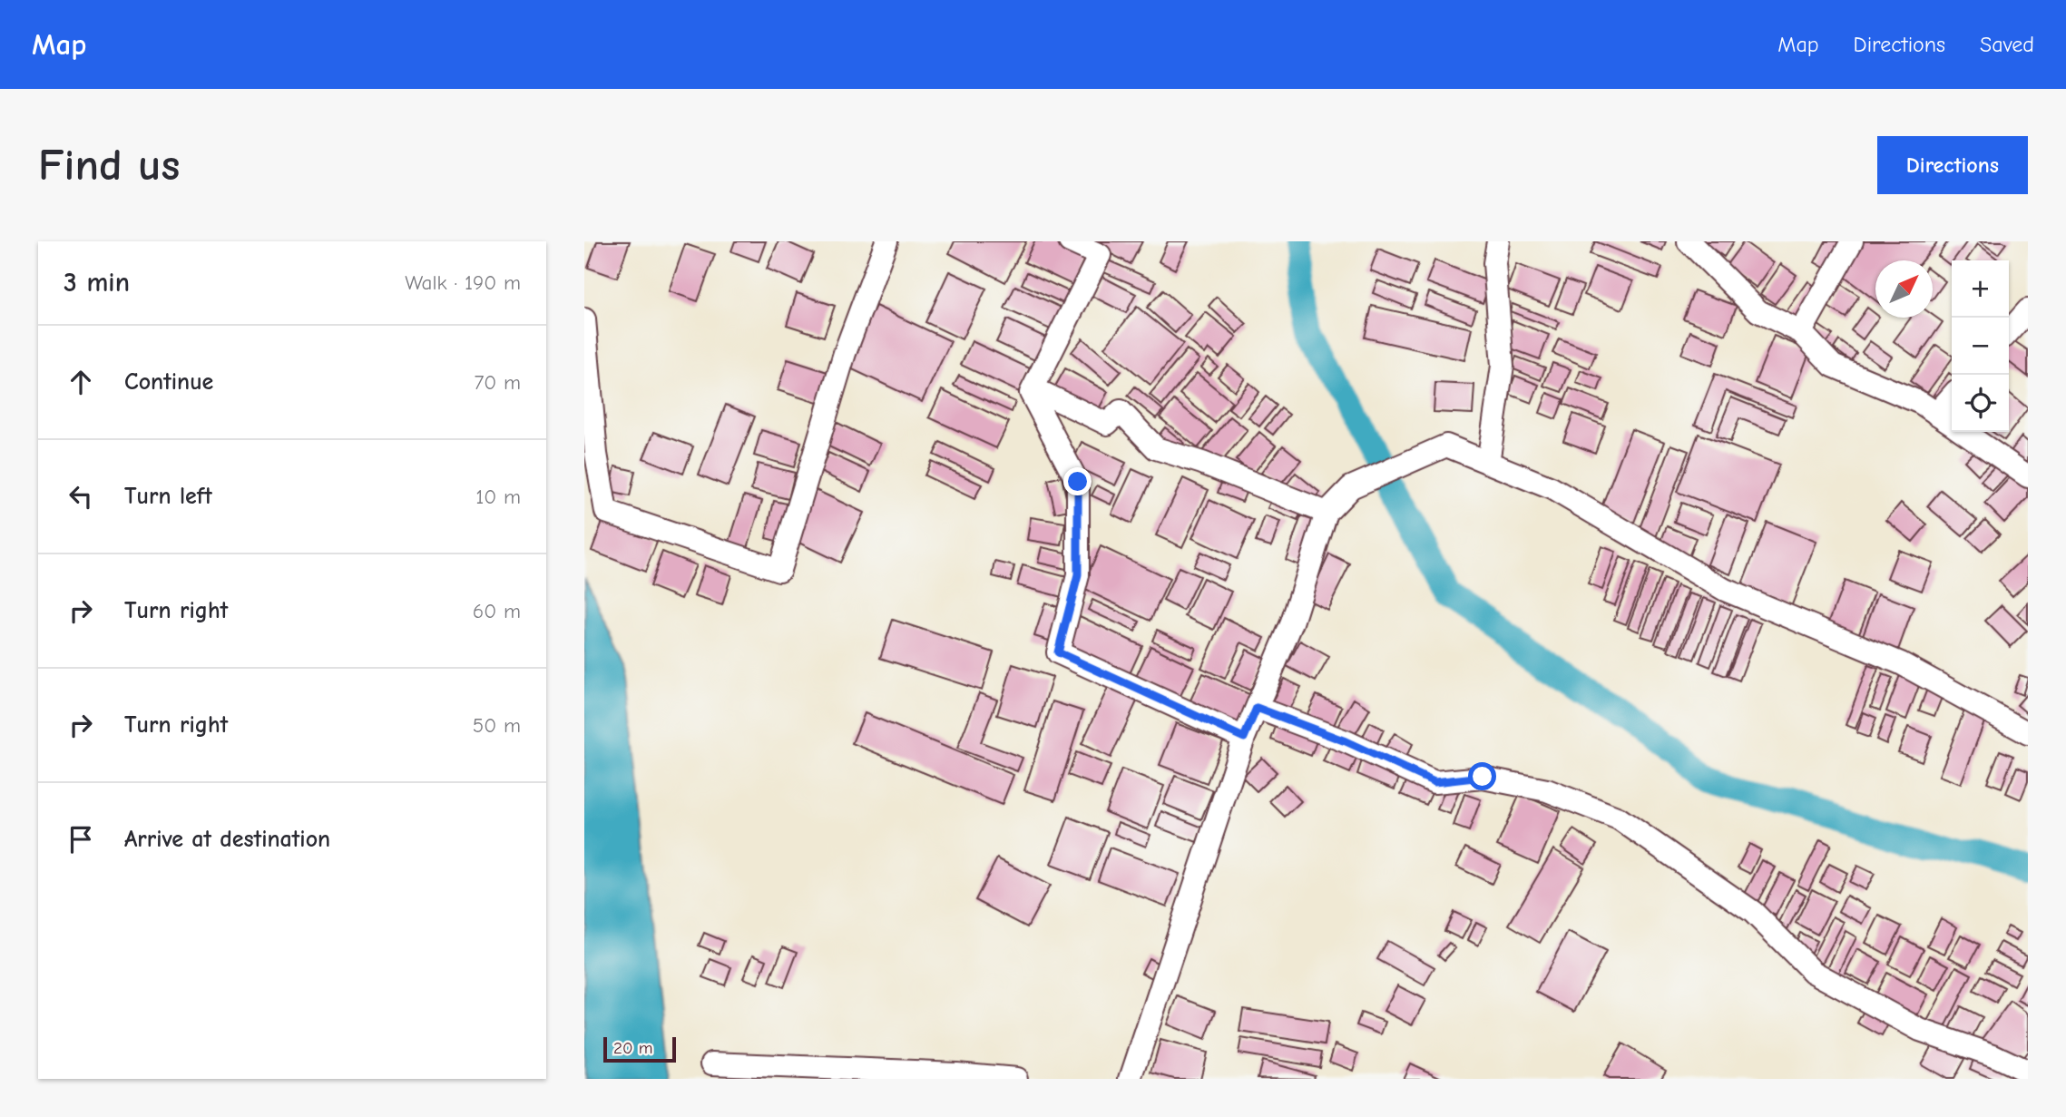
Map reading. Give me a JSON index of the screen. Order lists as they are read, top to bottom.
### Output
{
  "scale_bar": "20 m",
  "north": "top right",
  "page": {
    "header": "Map",
    "nav": ["Map", "Directions", "Saved"],
    "buttons": "Directions",
    "title": "Find us",
    "heading": ["3 min", "Walk · 190 m"],
    "map_buttons": ["+", "−"],
    "list": [
      ["Continue", "70 m"],
      ["Turn left", "10 m"],
      ["Turn right", "60 m"],
      ["Turn right", "50 m"],
      "Arrive at destination"
    ],
    "scale": "20 m"
  }
}
